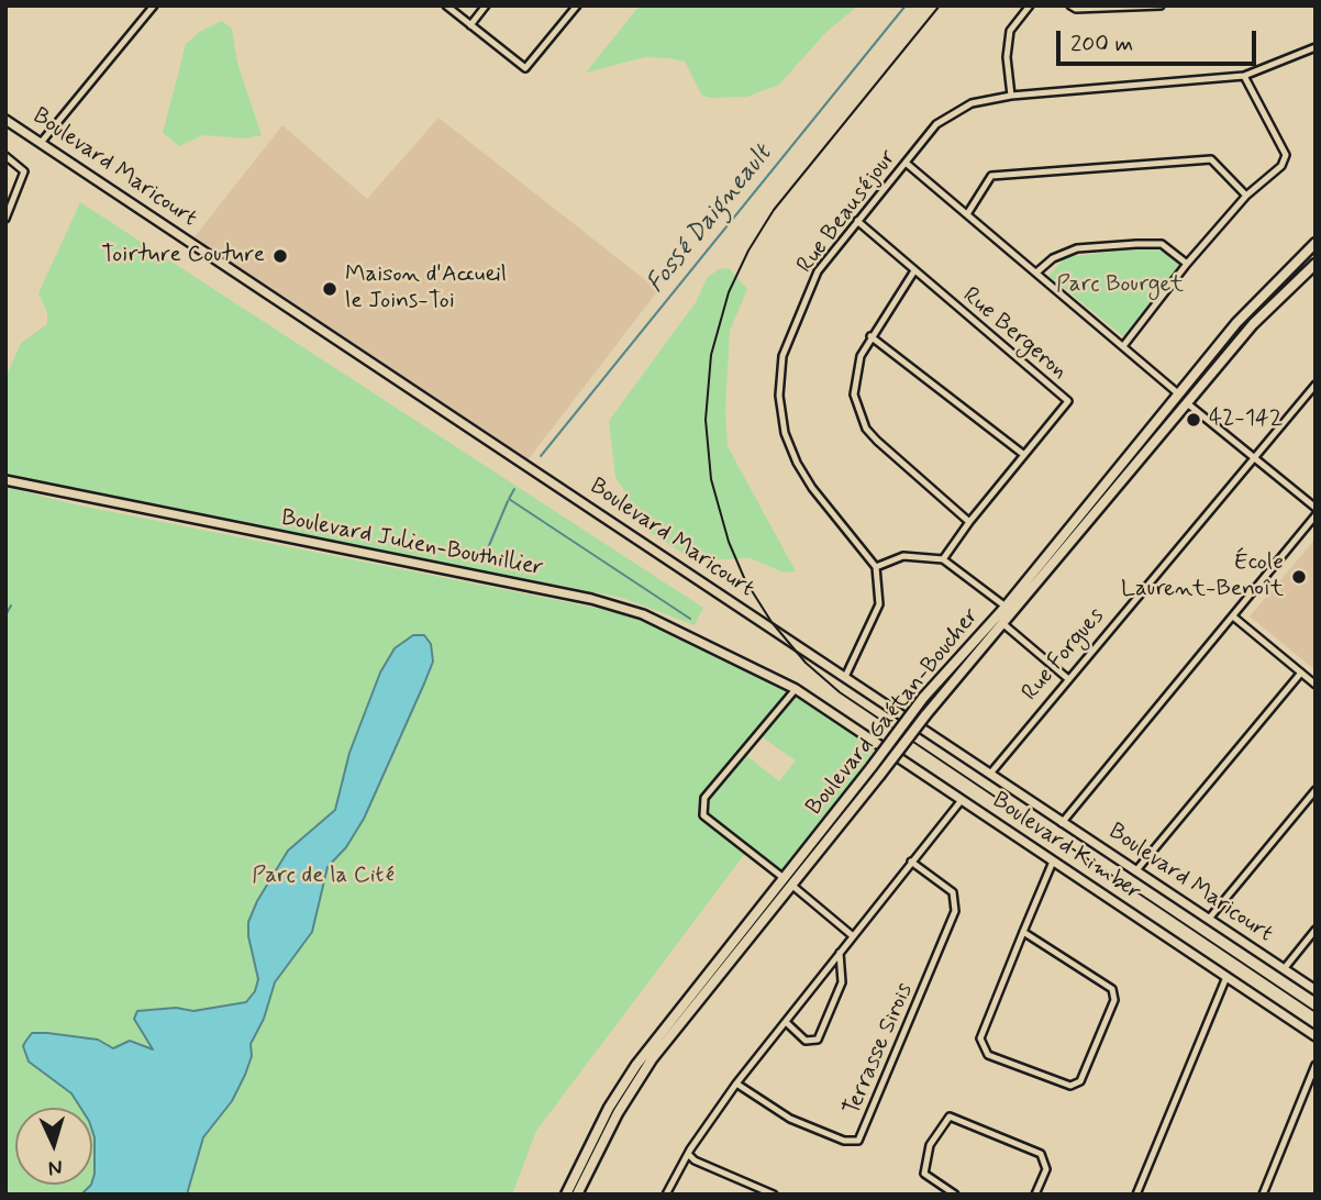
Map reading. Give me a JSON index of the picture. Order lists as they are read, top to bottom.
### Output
{
  "streets": {
    "main road": ["Boulevard Gaétan-Boucher"],
    "street": [
      "Boulevard Maricourt",
      "Rue Beauséjour",
      "Rue Bergeron",
      "Boulevard Julien-Bouthillier",
      "Rue Forgues",
      "Boulevard Kimber",
      "Terrasse Sirois"
    ]
  },
  "crossings": [
    ["Boulevard Maricourt", "Rue Forgues"],
    ["Rue Beauséjour", "Rue Bergeron"],
    ["Boulevard Julien-Bouthillier", "Boulevard Kimber"]
  ],
  "water": ["Fossé Daigneault"],
  "parks": ["Parc Bourget", "Parc de la Cité"],
  "places": [
    "Toirture Couture",
    "Maison d'Accueil le Joins-Toi",
    "42-142",
    "École Laurent-Benoît"
  ],
  "scale_bar": "200 m",
  "north": "bottom"
}
